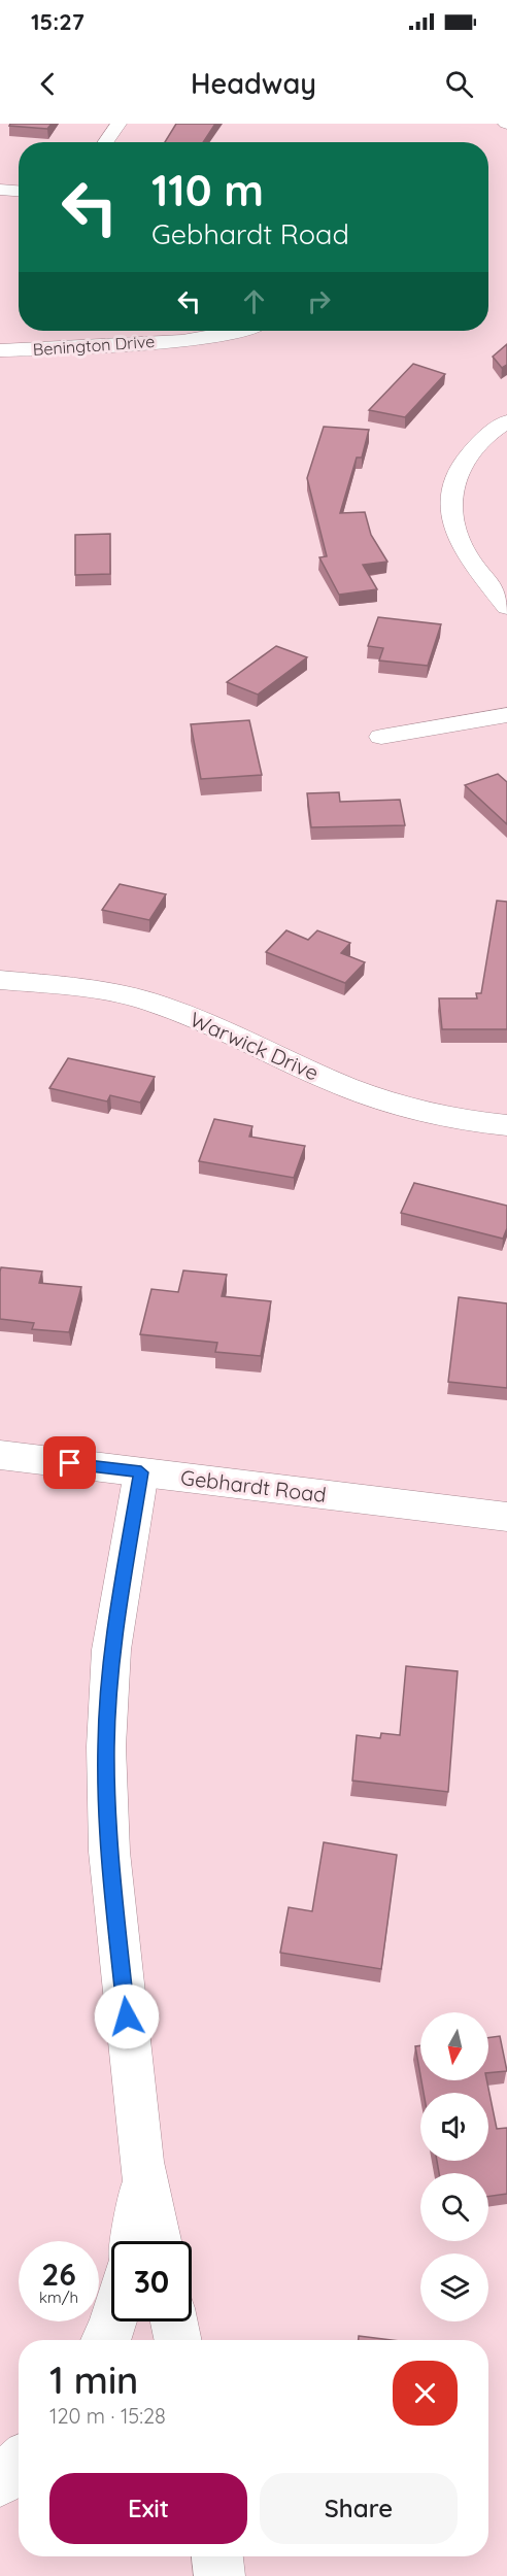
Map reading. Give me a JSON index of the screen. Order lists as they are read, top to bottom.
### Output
{
  "streets": {
    "street": ["Benington Drive", "Warwick Drive", "Gebhardt Road"]
  },
  "north": "bottom",
  "page": {
    "status": "15:27",
    "header": "Headway",
    "turn": ["110 m", "Gebhardt Road"],
    "speed": "26 km/h",
    "limit": "30",
    "heading": ["1 min", "120 m · 15:28"],
    "buttons": ["Exit", "Share"]
  }
}
